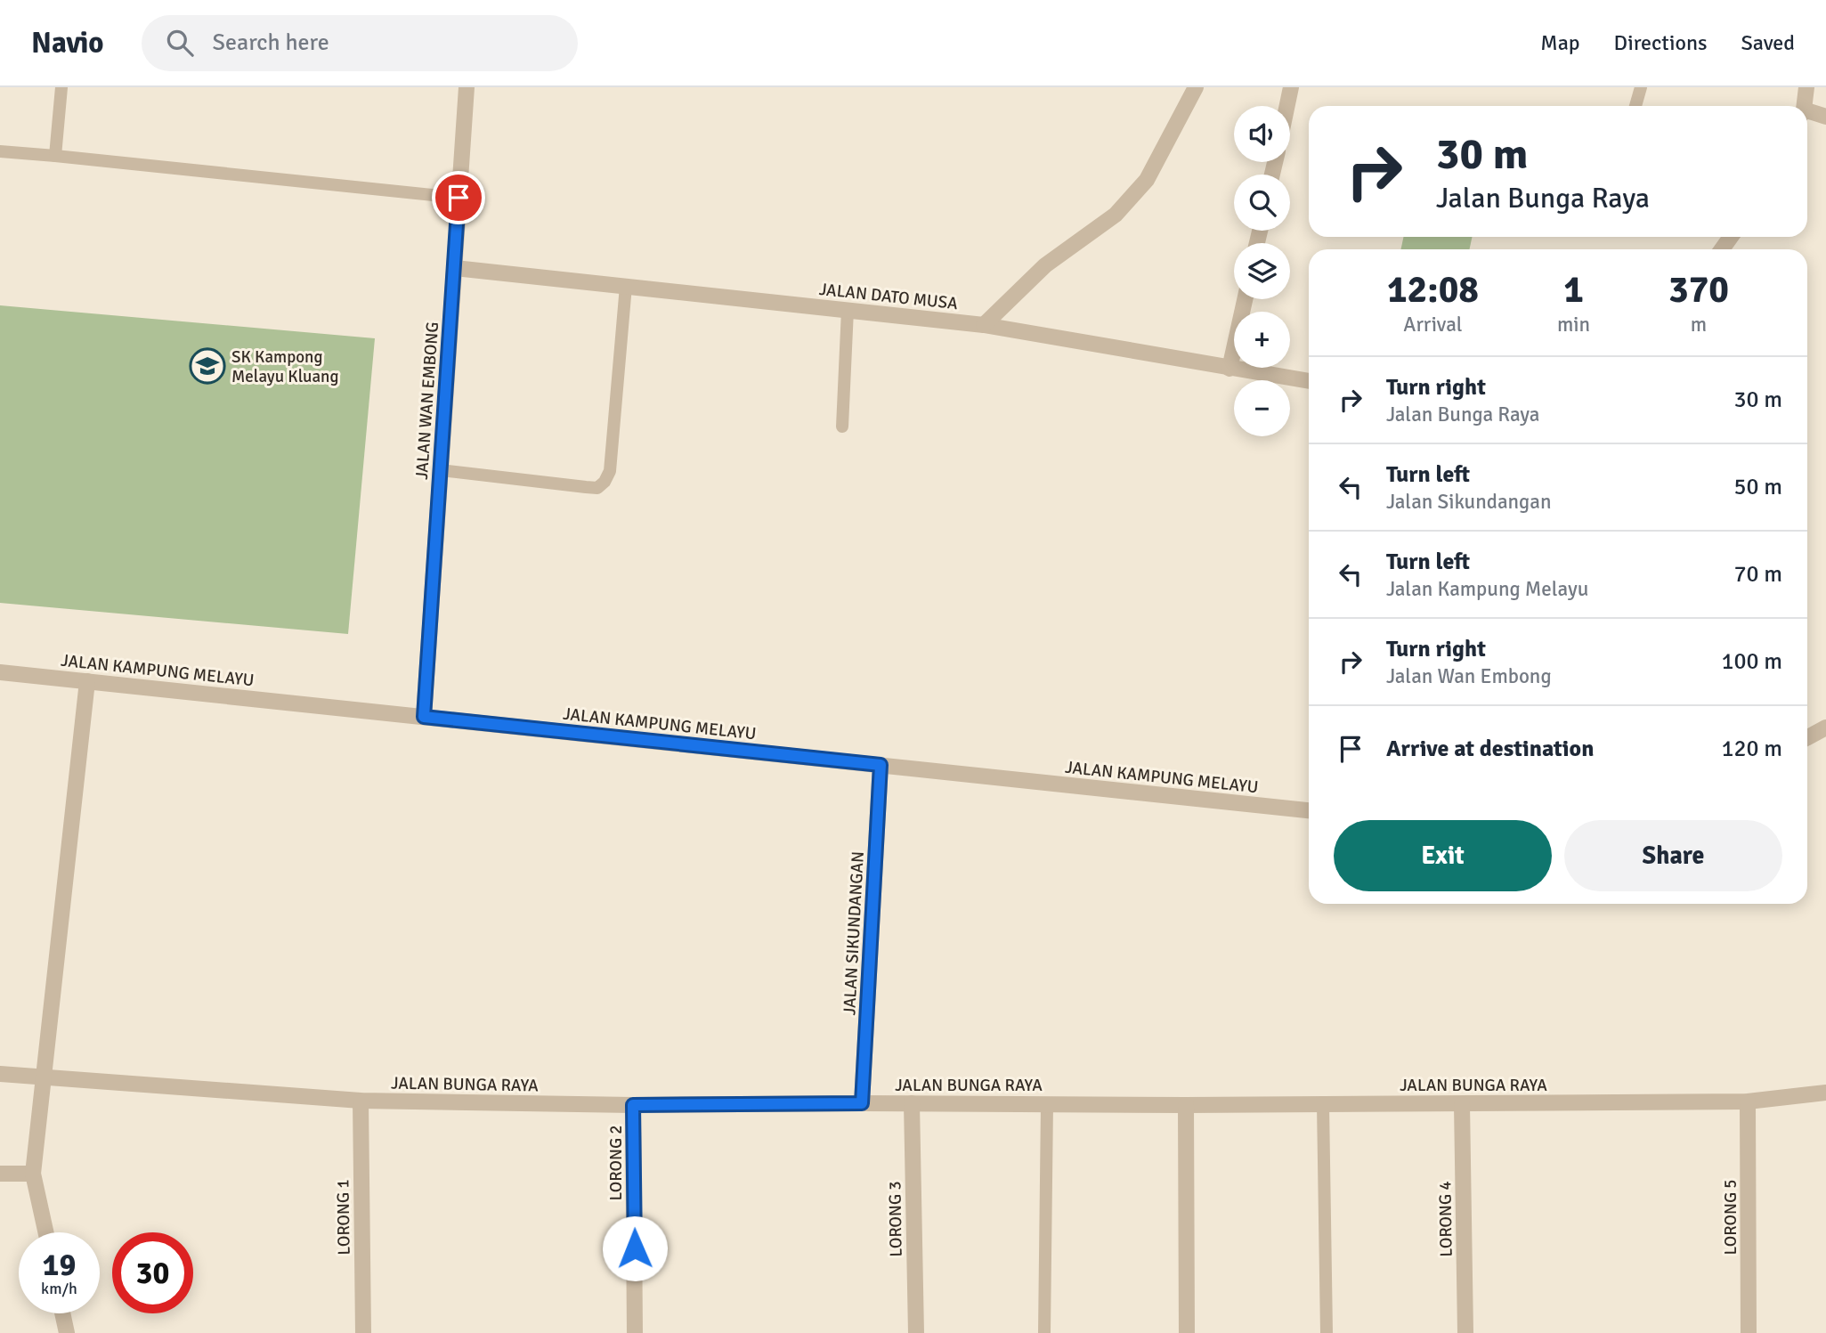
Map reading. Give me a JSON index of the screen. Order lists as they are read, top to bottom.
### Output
{
  "streets": {
    "street": [
      "JALAN DATO MUSA",
      "JALAN WAN EMBONG",
      "JALAN KAMPUNG MELAYU",
      "JALAN SIKUNDANGAN",
      "JALAN BUNGA RAYA",
      "LORONG 2",
      "LORONG 1",
      "LORONG 5",
      "LORONG 3",
      "LORONG 4"
    ]
  },
  "crossings": [
    ["JALAN DATO MUSA", "JALAN WAN EMBONG"],
    ["JALAN WAN EMBONG", "JALAN KAMPUNG MELAYU"],
    ["JALAN KAMPUNG MELAYU", "JALAN SIKUNDANGAN"],
    ["JALAN SIKUNDANGAN", "JALAN BUNGA RAYA"],
    ["JALAN BUNGA RAYA", "LORONG 2"],
    ["JALAN BUNGA RAYA", "LORONG 1"],
    ["JALAN BUNGA RAYA", "LORONG 5"],
    ["JALAN BUNGA RAYA", "LORONG 3"],
    ["JALAN BUNGA RAYA", "LORONG 4"]
  ],
  "places": {
    "school or university": ["SK Kampong Melayu Kluang"]
  },
  "page": {
    "header": "Navio",
    "search": "Search here",
    "nav": ["Map", "Directions", "Saved"],
    "map_buttons": ["+", "−"],
    "turn": ["30 m", "Jalan Bunga Raya"],
    "eta": [
      "12:08",
      "Arrival",
      "1",
      "min",
      "370",
      "m"
    ],
    "list": [
      {
        "name": "Turn right",
        "note": "Jalan Bunga Raya",
        "value": "30 m"
      },
      {
        "name": "Turn left",
        "note": "Jalan Sikundangan",
        "value": "50 m"
      },
      {
        "name": "Turn left",
        "note": "Jalan Kampung Melayu",
        "value": "70 m"
      },
      {
        "name": "Turn right",
        "note": "Jalan Wan Embong",
        "value": "100 m"
      },
      {
        "name": "Arrive at destination",
        "value": "120 m"
      }
    ],
    "buttons": ["Exit", "Share"],
    "speed": "19 km/h",
    "limit": "30"
  }
}
